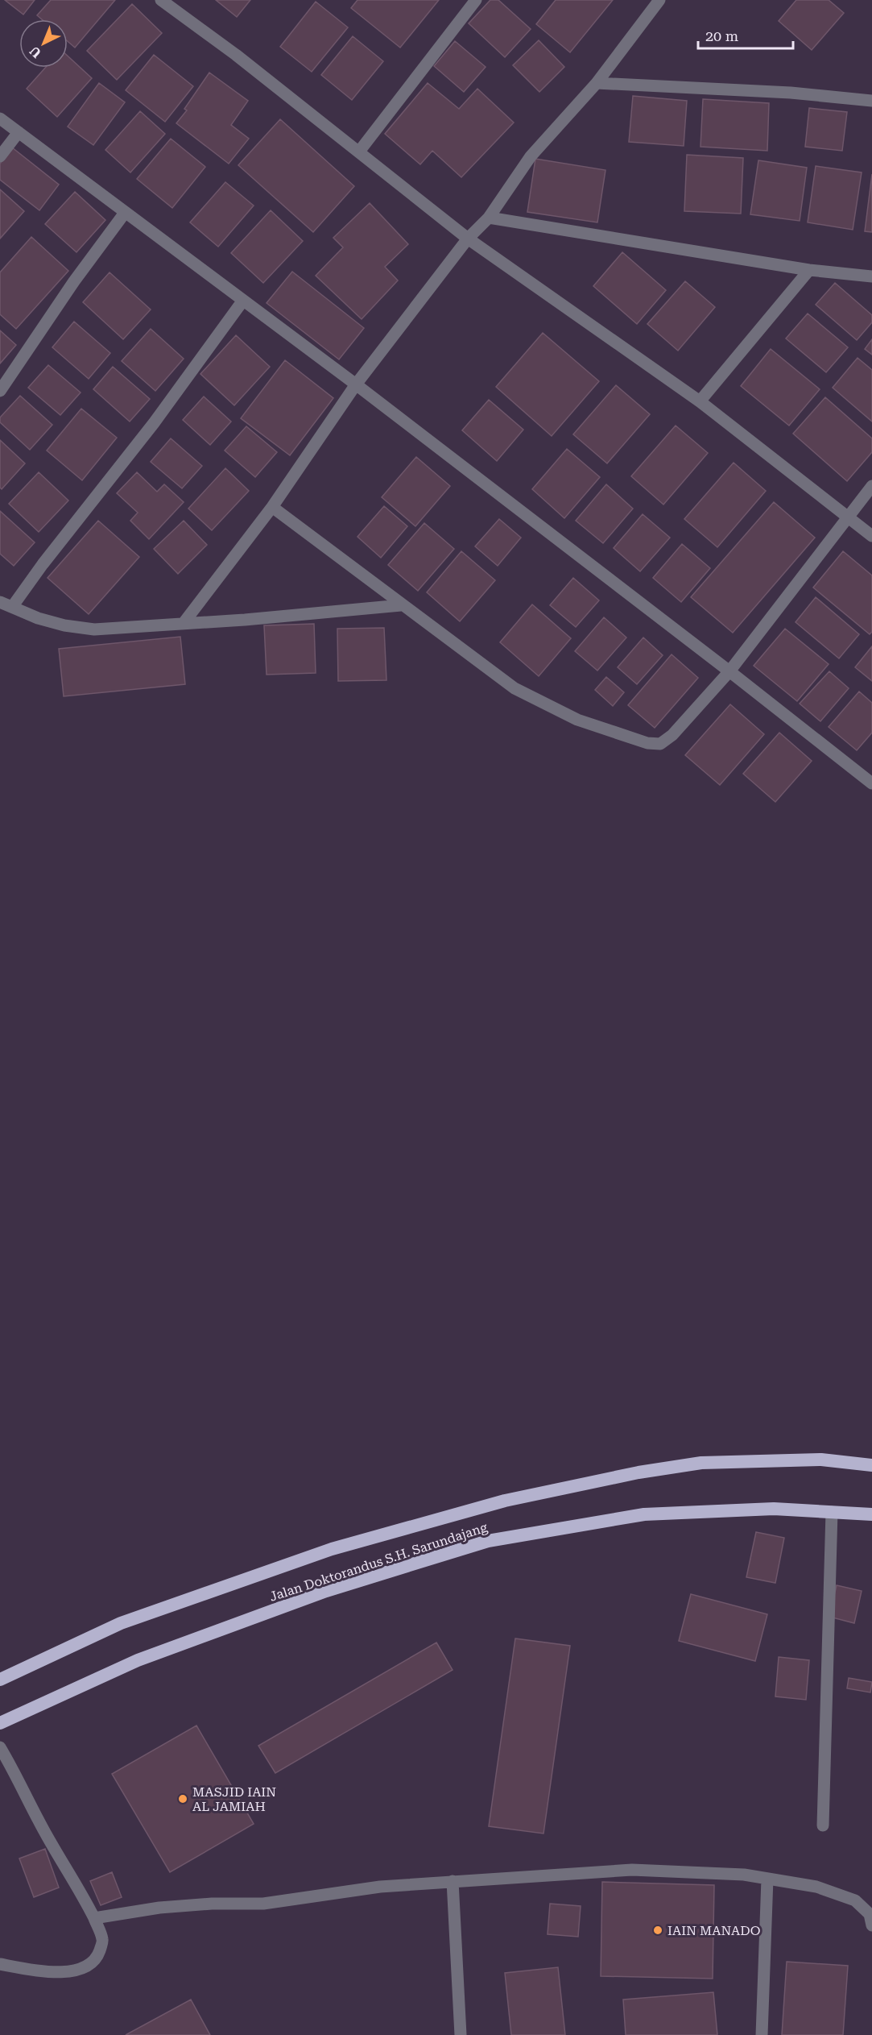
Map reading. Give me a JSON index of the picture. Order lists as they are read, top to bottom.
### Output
{
  "streets": {
    "highway": ["Jalan Doktorandus S.H. Sarundajang"]
  },
  "places": ["MASJID IAIN AL JAMIAH", "IAIN MANADO"],
  "scale_bar": "20 m",
  "north": "bottom left"
}
